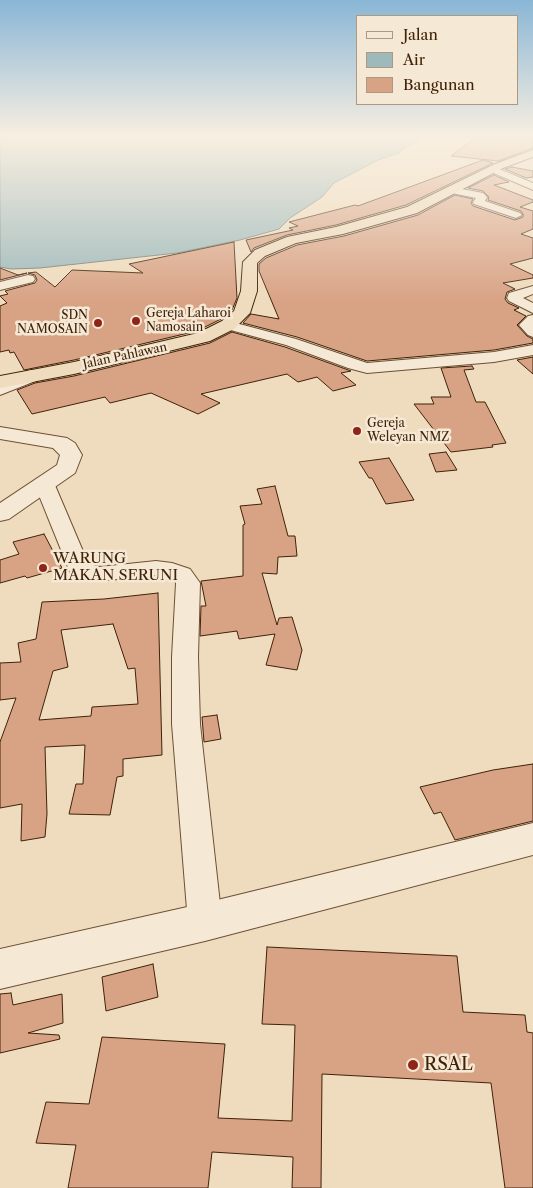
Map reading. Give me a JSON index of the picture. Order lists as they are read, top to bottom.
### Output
{
  "streets": {
    "highway": ["Jalan Pahlawan"]
  },
  "places": [
    "Gereja Laharoi Namosain",
    "SDN NAMOSAIN",
    "Gereja Weleyan NMZ",
    "WARUNG MAKAN SERUNI",
    "RSAL"
  ],
  "legend": ["Jalan", "Air", "Bangunan"]
}
